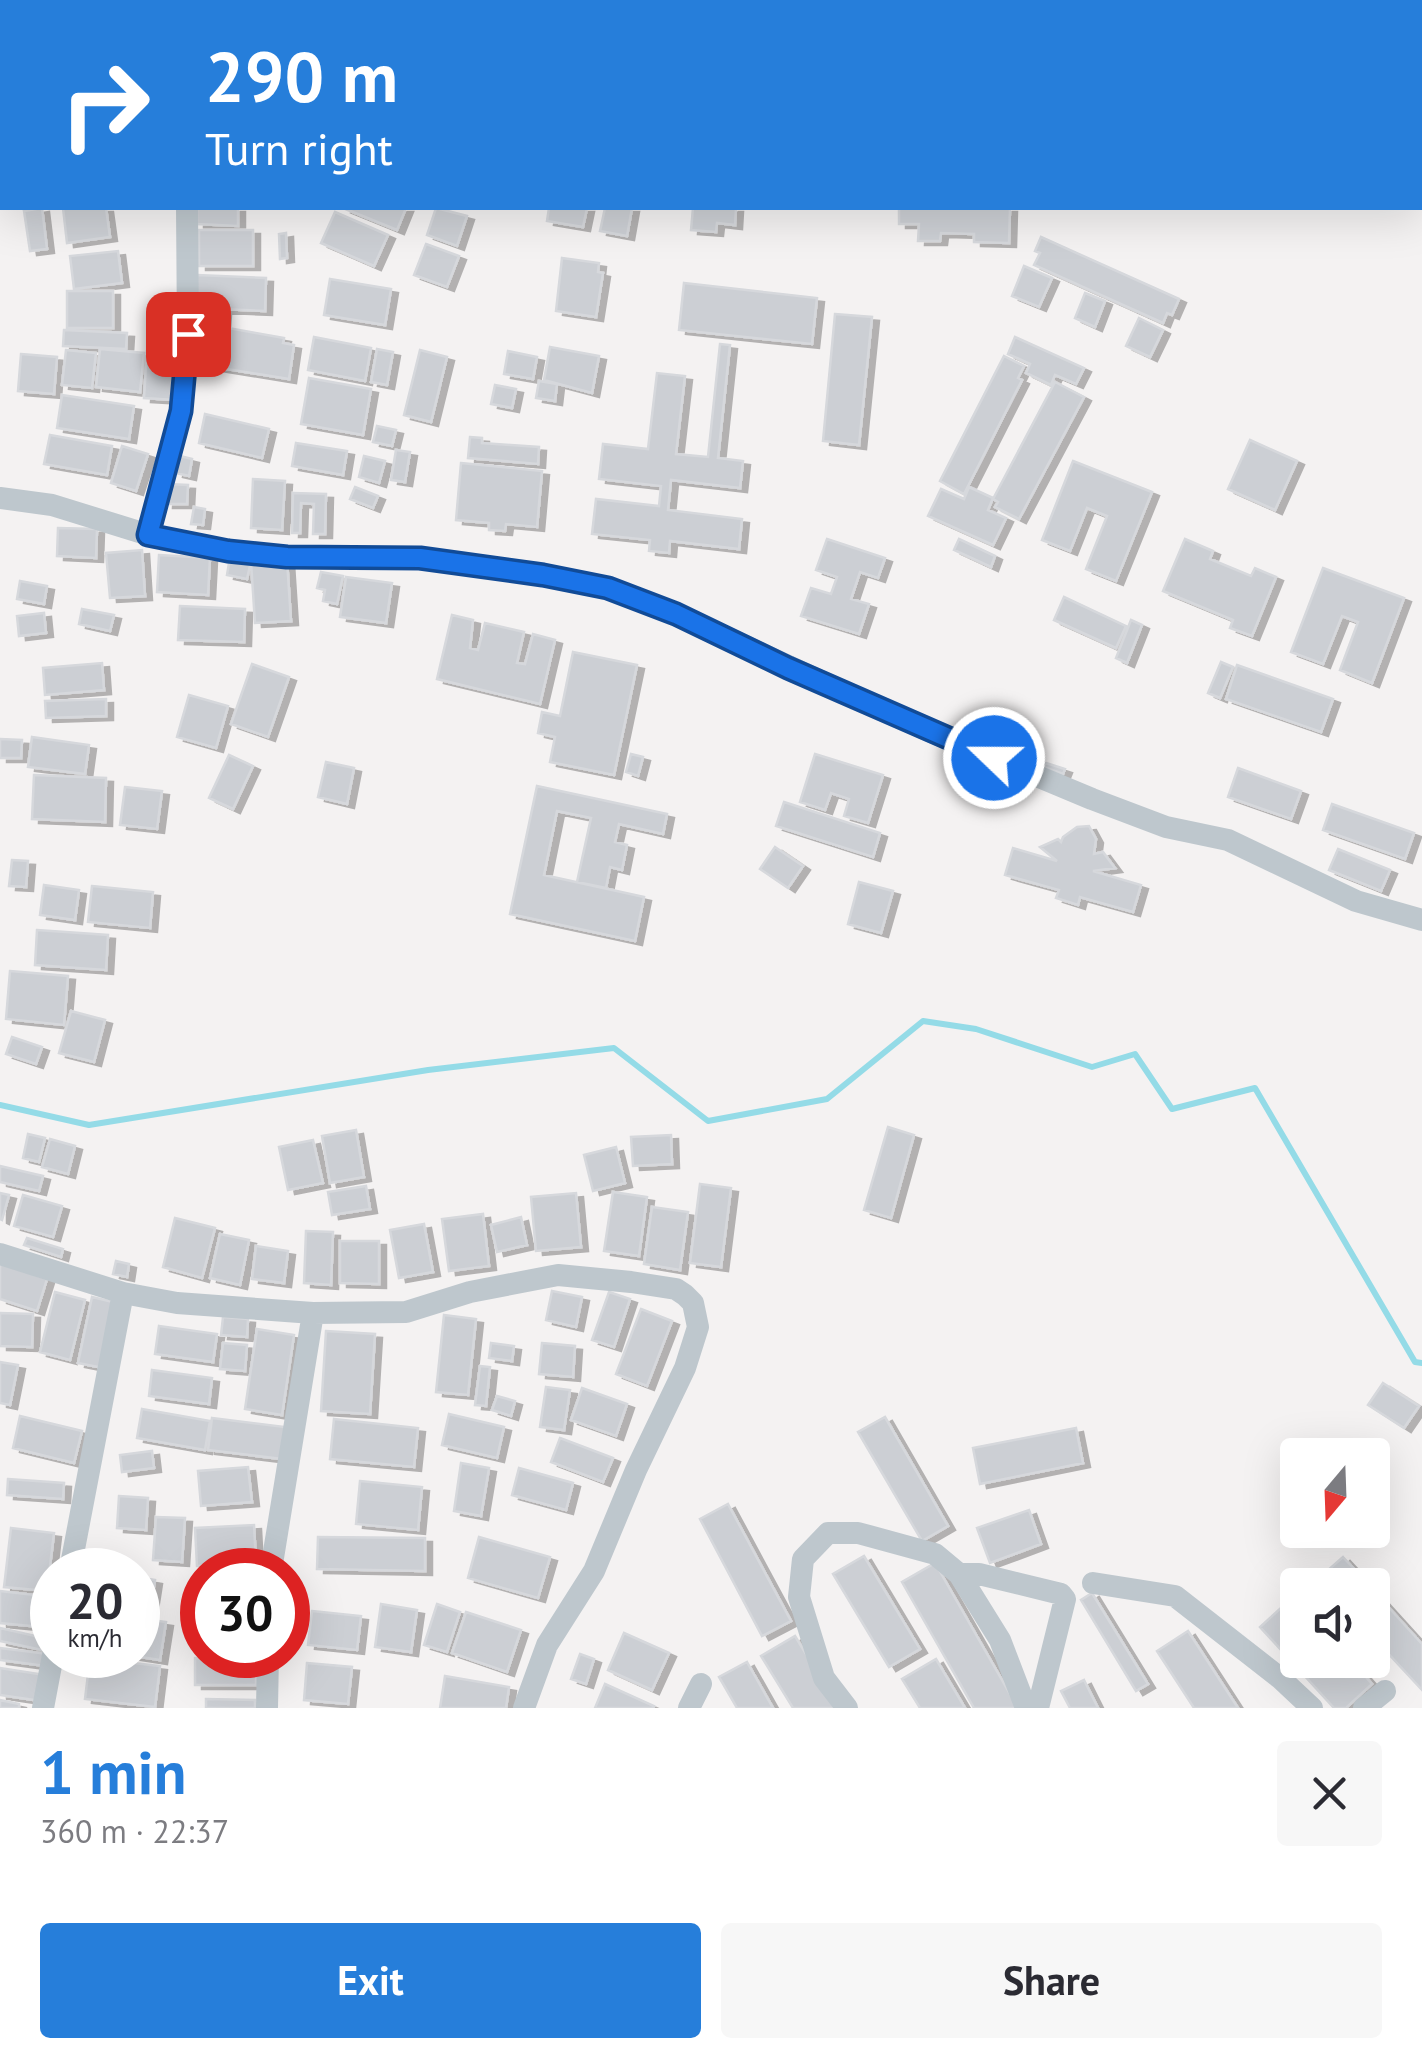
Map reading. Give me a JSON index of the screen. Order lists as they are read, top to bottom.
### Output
{
  "north": "bottom",
  "page": {
    "turn": ["290 m", "Turn right"],
    "speed": "20 km/h",
    "limit": "30",
    "heading": ["1 min", "360 m · 22:37"],
    "buttons": ["Exit", "Share"]
  }
}
